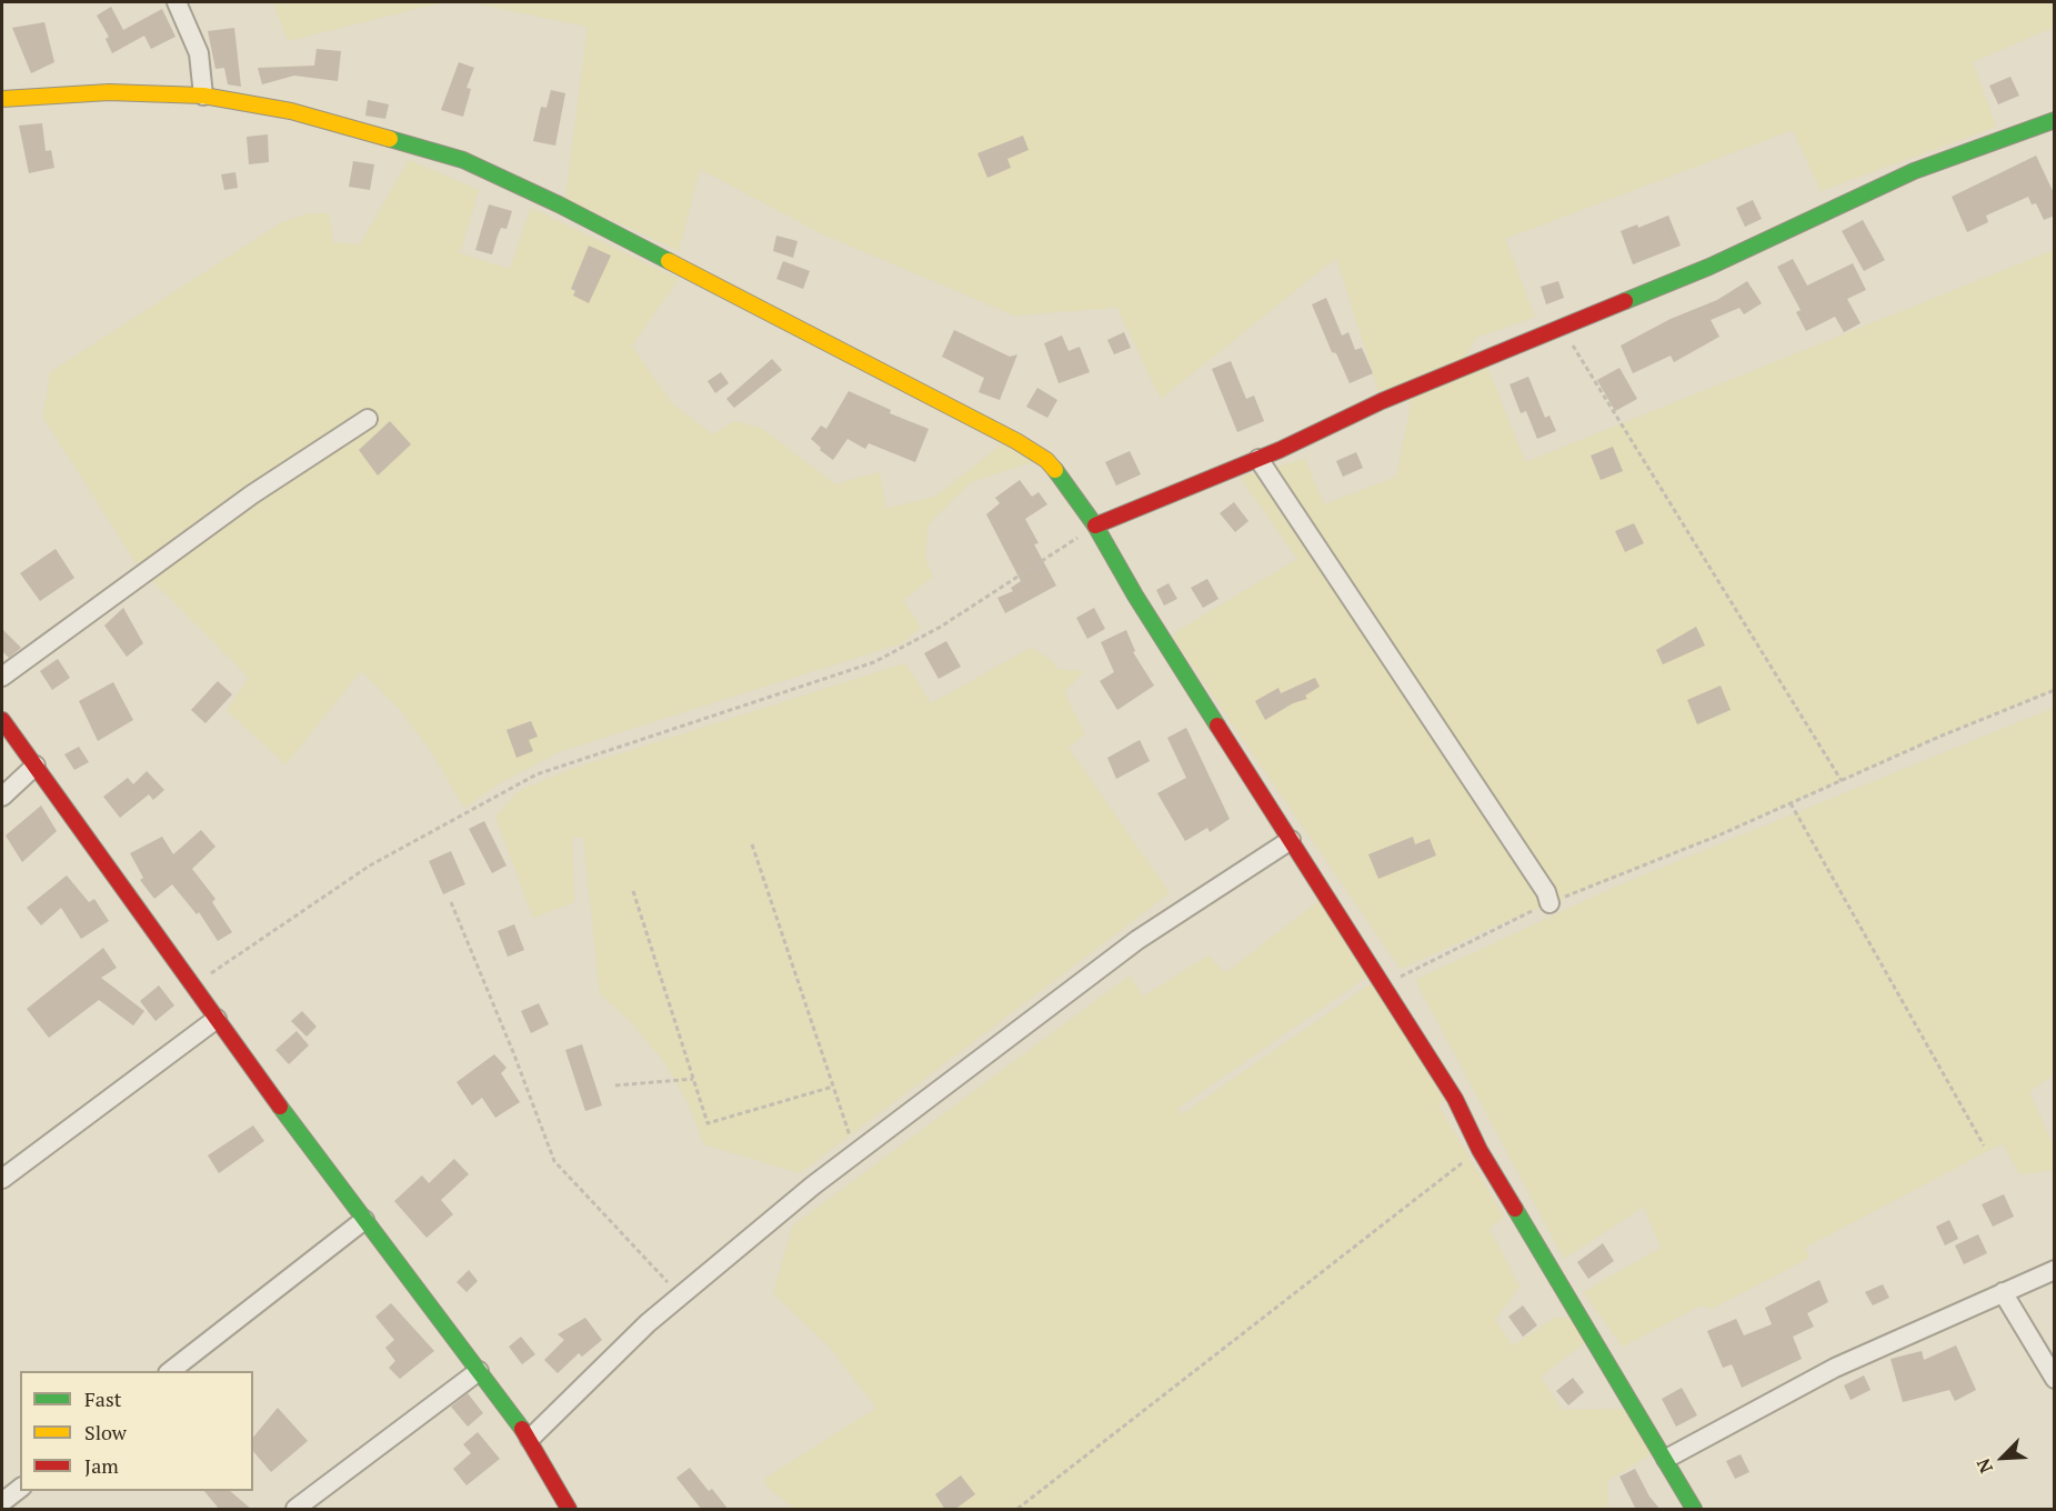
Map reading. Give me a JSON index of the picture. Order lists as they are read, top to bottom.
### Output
{
  "legend": ["Fast", "Slow", "Jam"],
  "north": "bottom left"
}
